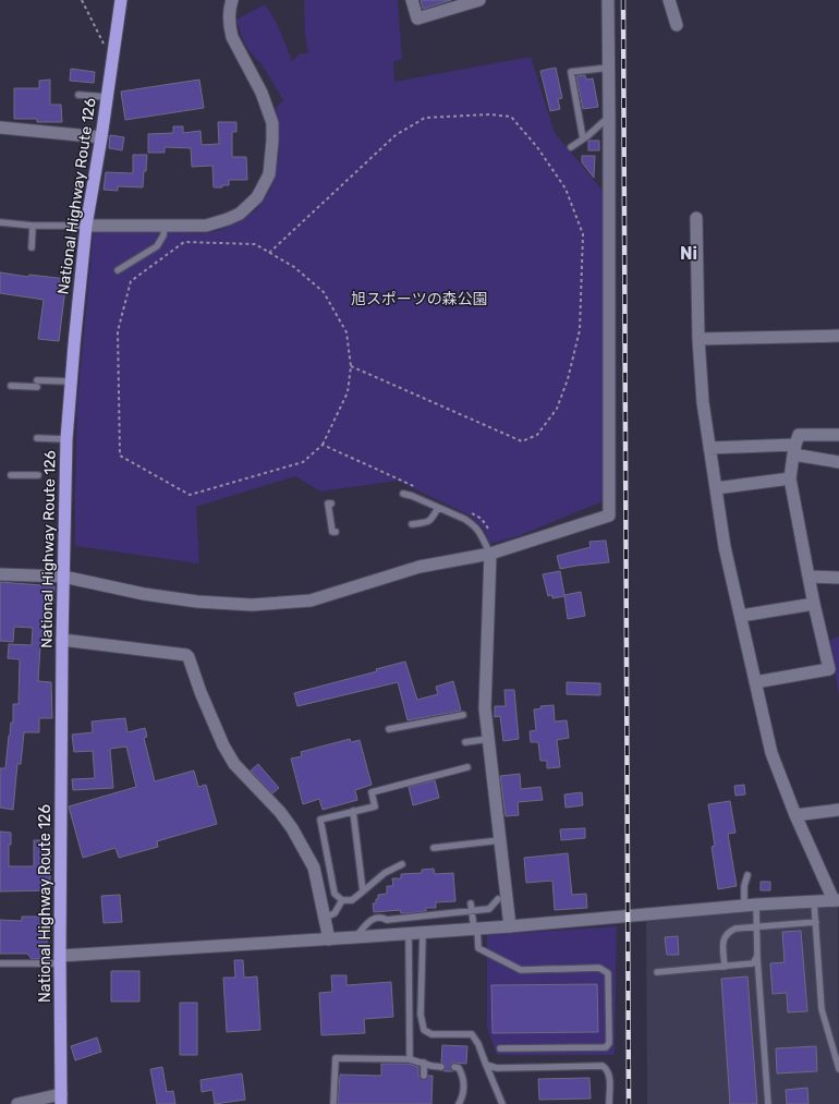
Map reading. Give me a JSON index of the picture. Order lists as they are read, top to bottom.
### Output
{
  "streets": {
    "highway": ["National Highway Route 126"]
  },
  "districts": ["Ni"],
  "parks": ["旭スポーツの森公園"]
}
